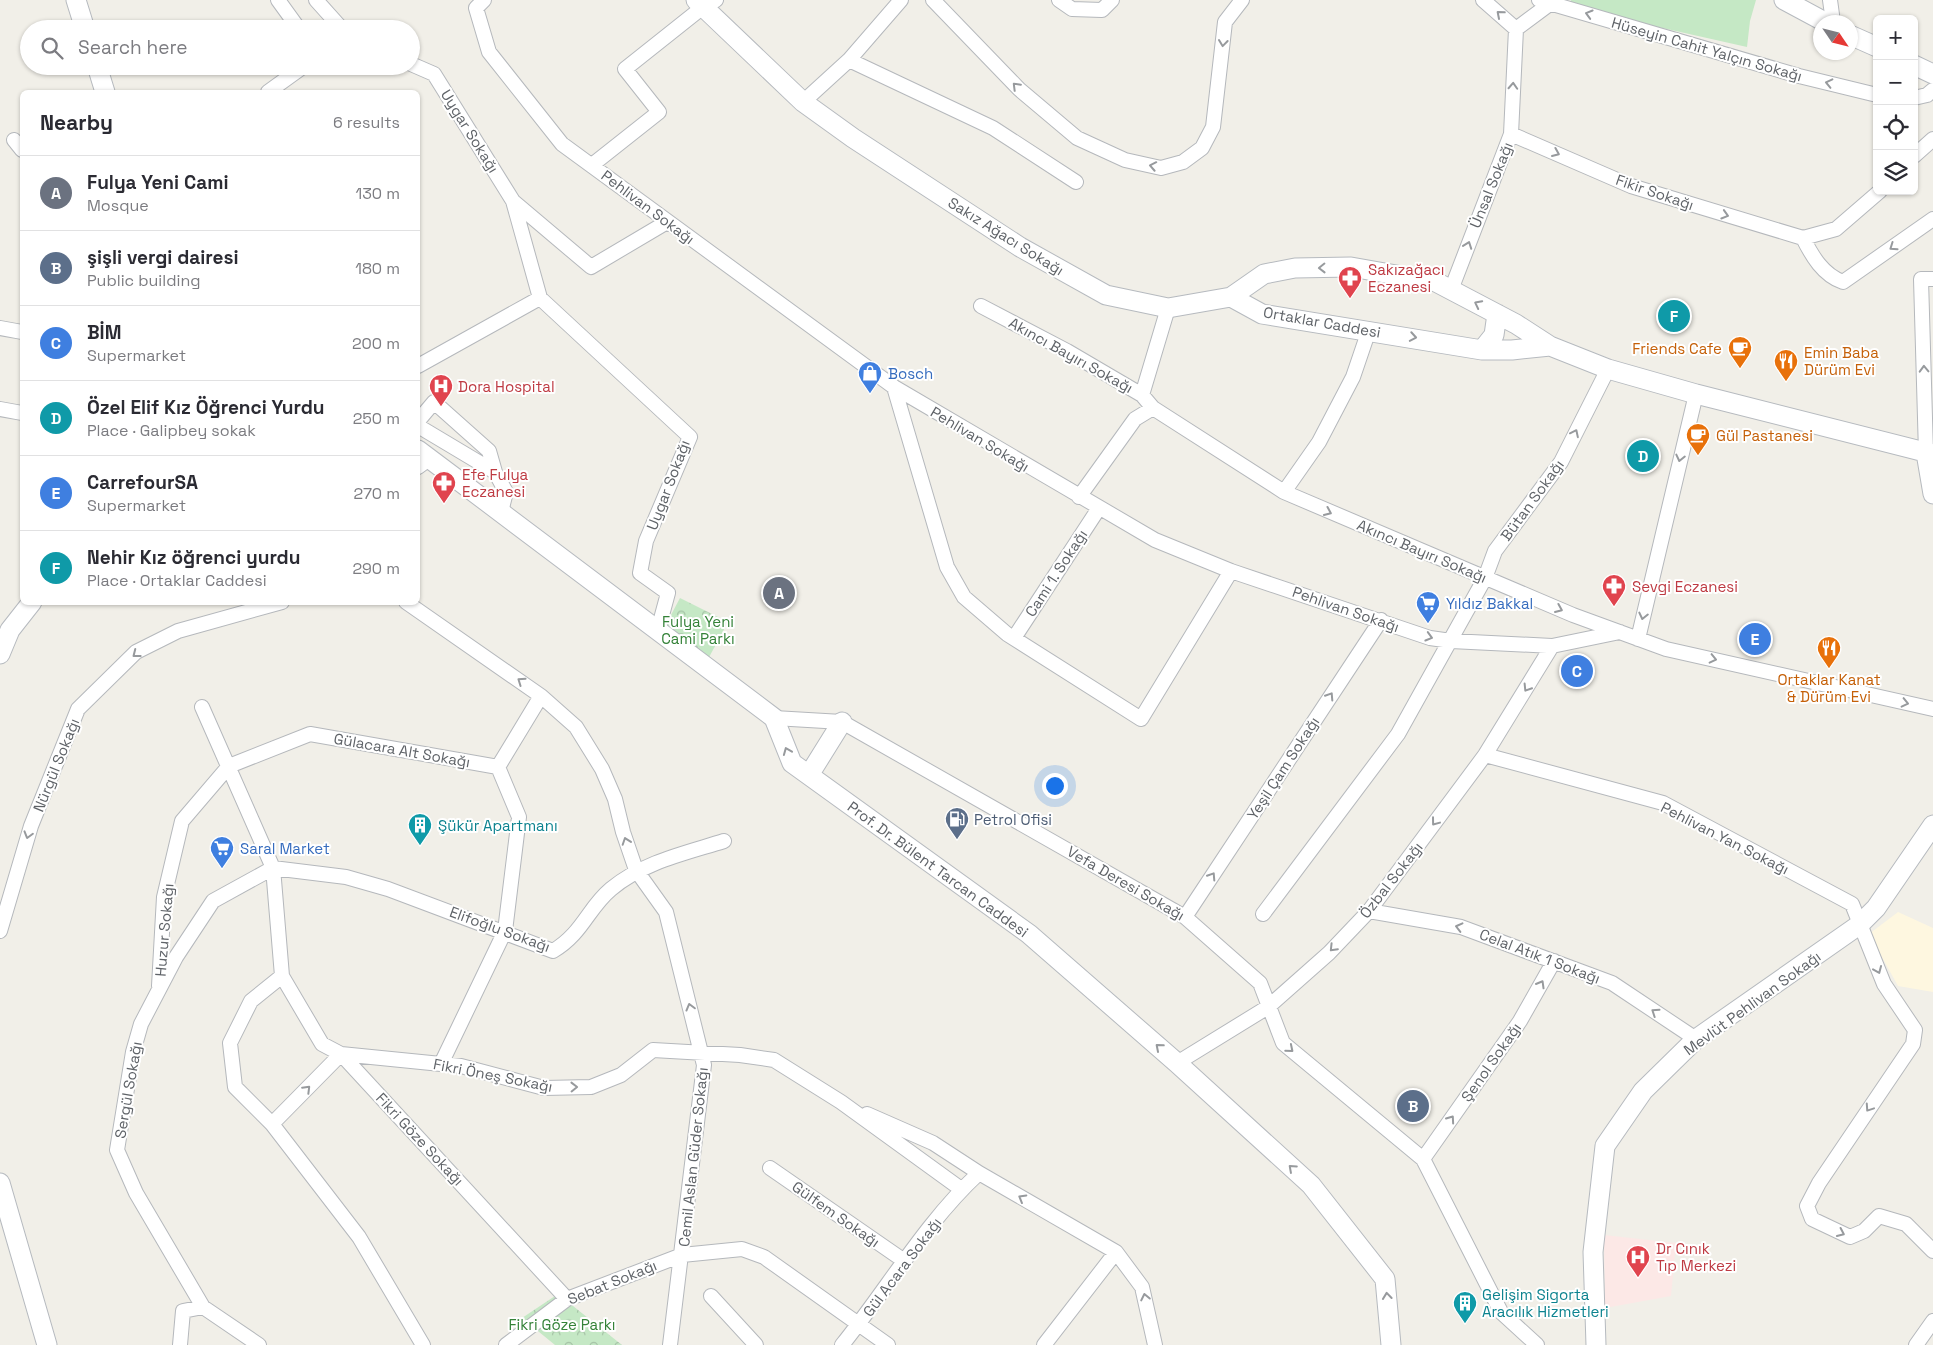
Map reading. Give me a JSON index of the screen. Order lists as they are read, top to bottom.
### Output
{
  "streets": {
    "street": [
      "Hüseyin Cahit Yalçın Sokağı",
      "Uygar Sokağı",
      "Ünsal Sokağı",
      "Fikir Sokağı",
      "Pehlivan Sokağı",
      "Sakız Ağacı Sokağı",
      "Ortaklar Caddesi",
      "Akıncı Bayırı Sokağı",
      "Bütan Sokağı",
      "Cami 1. Sokağı",
      "Gülacara Alt Sokağı",
      "Nürgül Sokağı",
      "Yeşil Çam Sokağı",
      "Pehlivan Yan Sokağı",
      "Prof. Dr. Bülent Tarcan Caddesi",
      "Özbal Sokağı",
      "Vefa Deresi Sokağı",
      "Elifoğlu Sokağı",
      "Huzur Sokağı",
      "Celal Atık 1 Sokağı",
      "Mevlüt Pehlivan Sokağı",
      "Şenol Sokağı",
      "Fikri Öneş Sokağı",
      "Sergül Sokağı",
      "Fikri Göze Sokağı",
      "Cemil Aslan Güder Sokağı",
      "Gülfem Sokağı",
      "Gül Acara Sokağı",
      "Sebat Sokağı"
    ]
  },
  "crossings": [
    ["Ünsal Sokağı", "Fikir Sokağı"],
    ["Ünsal Sokağı", "Ortaklar Caddesi"],
    ["Pehlivan Sokağı", "Akıncı Bayırı Sokağı"],
    ["Pehlivan Sokağı", "Bütan Sokağı"],
    ["Pehlivan Sokağı", "Cami 1. Sokağı"],
    ["Pehlivan Sokağı", "Yeşil Çam Sokağı"],
    ["Pehlivan Sokağı", "Özbal Sokağı"],
    ["Sakız Ağacı Sokağı", "Ortaklar Caddesi"],
    ["Ortaklar Caddesi", "Bütan Sokağı"],
    ["Akıncı Bayırı Sokağı", "Bütan Sokağı"],
    ["Gülacara Alt Sokağı", "Huzur Sokağı"],
    ["Yeşil Çam Sokağı", "Vefa Deresi Sokağı"],
    ["Pehlivan Yan Sokağı", "Özbal Sokağı"],
    ["Pehlivan Yan Sokağı", "Mevlüt Pehlivan Sokağı"],
    ["Prof. Dr. Bülent Tarcan Caddesi", "Özbal Sokağı"],
    ["Prof. Dr. Bülent Tarcan Caddesi", "Vefa Deresi Sokağı"],
    ["Özbal Sokağı", "Vefa Deresi Sokağı"],
    ["Özbal Sokağı", "Celal Atık 1 Sokağı"],
    ["Vefa Deresi Sokağı", "Şenol Sokağı"],
    ["Elifoğlu Sokağı", "Sergül Sokağı"],
    ["Elifoğlu Sokağı", "Cemil Aslan Güder Sokağı"],
    ["Huzur Sokağı", "Sergül Sokağı"],
    ["Celal Atık 1 Sokağı", "Mevlüt Pehlivan Sokağı"],
    ["Celal Atık 1 Sokağı", "Şenol Sokağı"],
    ["Fikri Öneş Sokağı", "Fikri Göze Sokağı"],
    ["Fikri Öneş Sokağı", "Cemil Aslan Güder Sokağı"],
    ["Fikri Göze Sokağı", "Sebat Sokağı"],
    ["Cemil Aslan Güder Sokağı", "Sebat Sokağı"],
    ["Gülfem Sokağı", "Gül Acara Sokağı"],
    ["Gül Acara Sokağı", "Sebat Sokağı"]
  ],
  "one_way": [
    "Hüseyin Cahit Yalçın Sokağı",
    "Ünsal Sokağı",
    "Fikir Sokağı",
    "Akıncı Bayırı Sokağı",
    "Nürgül Sokağı",
    "Yeşil Çam Sokağı",
    "Prof. Dr. Bülent Tarcan Caddesi",
    "Özbal Sokağı",
    "Celal Atık 1 Sokağı",
    "Şenol Sokağı",
    "Fikri Öneş Sokağı",
    "Cemil Aslan Güder Sokağı"
  ],
  "parks": ["Fulya Yeni Cami Parkı", "Fikri Göze Parkı"],
  "places": {
    "pharmacy": ["Sakızağacı Eczanesi", "Efe Fulya Eczanesi", "Sevgi Eczanesi"],
    "cafe": ["Friends Cafe", "Gül Pastanesi"],
    "restaurant": ["Emin Baba Dürüm Evi", "Ortaklar Kanat & Dürüm Evi"],
    "shop": ["Bosch"],
    "hospital": ["Dora Hospital", "Dr Cınık Tıp Merkezi"],
    "supermarket": ["Yıldız Bakkal", "Saral Market"],
    "fuel station": ["Petrol Ofisi"],
    "building": ["Şükür Apartmanı", "Gelişim Sigorta Aracılık Hizmetleri"]
  },
  "north": "bottom right",
  "page": {
    "map_buttons": ["+", "−"],
    "search": "Search here",
    "heading": ["Nearby", "6 results"],
    "list": [
      {
        "mark": "A",
        "name": "Fulya Yeni Cami",
        "note": "Mosque",
        "value": "130 m"
      },
      {
        "mark": "B",
        "name": "şişli vergi dairesi",
        "note": "Public building",
        "value": "180 m"
      },
      {
        "mark": "C",
        "name": "BİM",
        "note": "Supermarket",
        "value": "200 m"
      },
      {
        "mark": "D",
        "name": "Özel Elif Kız Öğrenci Yurdu",
        "note": "Place · Galipbey sokak",
        "value": "250 m"
      },
      {
        "mark": "E",
        "name": "CarrefourSA",
        "note": "Supermarket",
        "value": "270 m"
      },
      {
        "mark": "F",
        "name": "Nehir Kız öğrenci yurdu",
        "note": "Place · Ortaklar Caddesi",
        "value": "290 m"
      }
    ],
    "pins": [
      "F",
      "D",
      "A",
      "E",
      "C",
      "B"
    ]
  }
}
